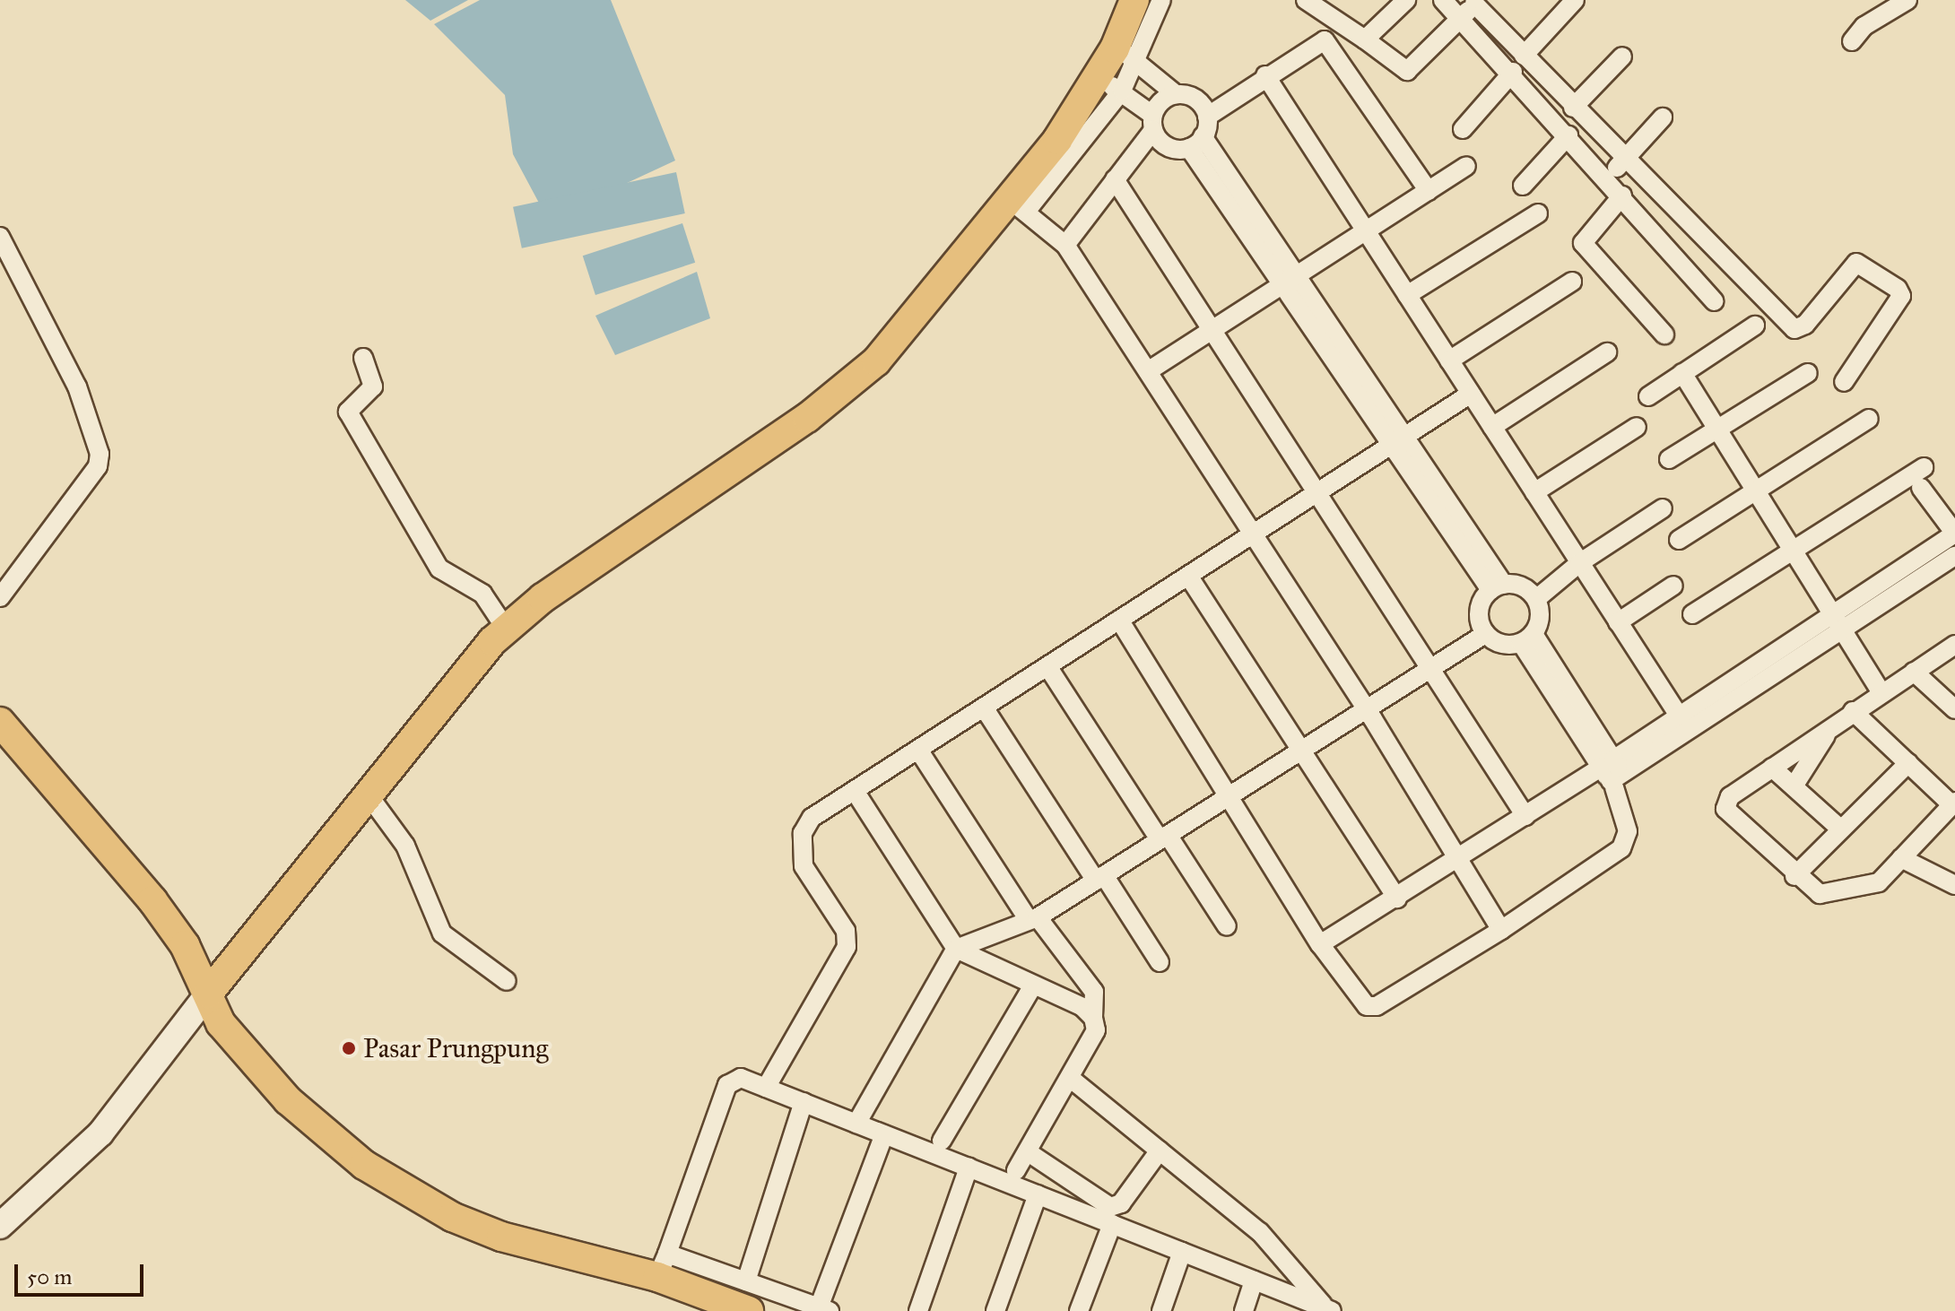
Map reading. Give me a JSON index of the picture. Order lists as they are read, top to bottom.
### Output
{
  "places": ["Pasar Prungpung"],
  "scale_bar": "50 m"
}
